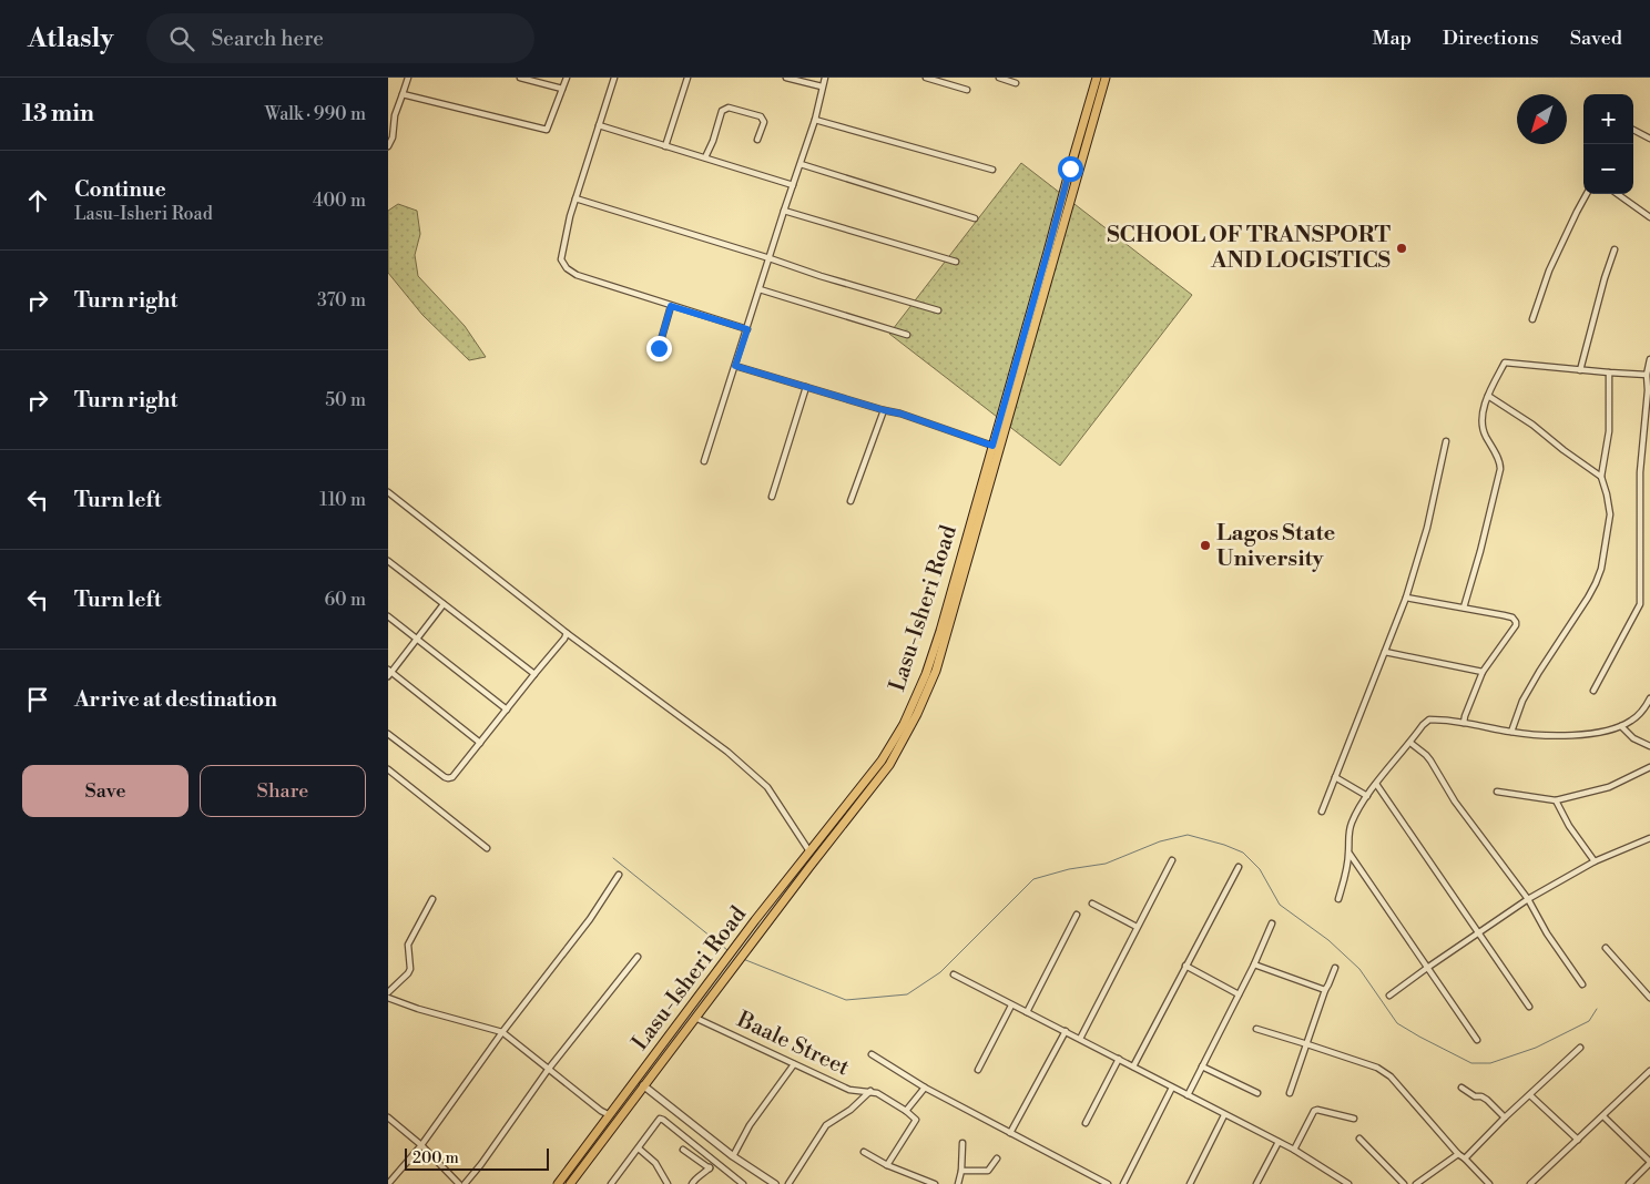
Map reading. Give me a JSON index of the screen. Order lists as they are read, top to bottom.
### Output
{
  "streets": {
    "main road": ["Lasu-Isheri Road"],
    "street": ["Baale Street"]
  },
  "crossings": [
    ["Lasu-Isheri Road", "Baale Street"]
  ],
  "places": ["SCHOOL OF TRANSPORT AND LOGISTICS", "Lagos State University"],
  "scale_bar": "200 m",
  "north": "bottom left",
  "page": {
    "header": "Atlasly",
    "search": "Search here",
    "nav": ["Map", "Directions", "Saved"],
    "heading": ["13 min", "Walk · 990 m"],
    "map_buttons": ["+", "−"],
    "list": [
      ["Continue", "Lasu-Isheri Road", "400 m"],
      ["Turn right", "370 m"],
      ["Turn right", "50 m"],
      ["Turn left", "110 m"],
      ["Turn left", "60 m"],
      "Arrive at destination"
    ],
    "buttons": ["Save", "Share"],
    "scale": "200 m"
  }
}
